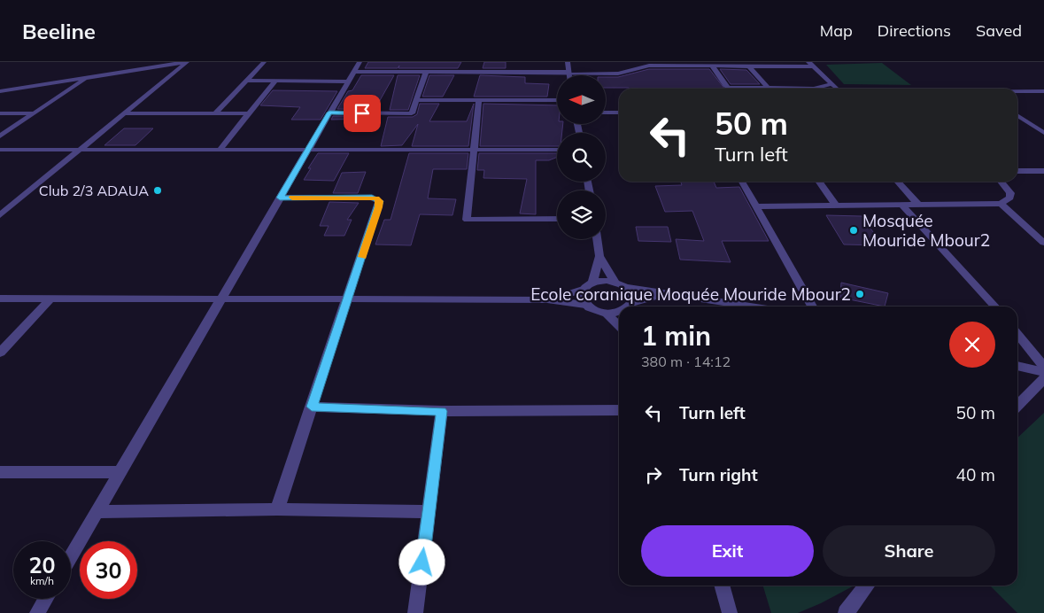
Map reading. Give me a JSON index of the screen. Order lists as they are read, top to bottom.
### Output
{
  "places": ["Club 2/3 ADAUA", "Mosquée Mouride Mbour2", "Ecole coranique Moquée Mouride Mbour2"],
  "north": "left",
  "page": {
    "header": "Beeline",
    "nav": ["Map", "Directions", "Saved"],
    "turn": ["50 m", "Turn left"],
    "heading": ["1 min", "380 m · 14:12"],
    "list": [
      {
        "name": "Turn left",
        "value": "50 m"
      },
      {
        "name": "Turn right",
        "value": "40 m"
      }
    ],
    "buttons": ["Exit", "Share"],
    "speed": "20 km/h",
    "limit": "30"
  }
}
